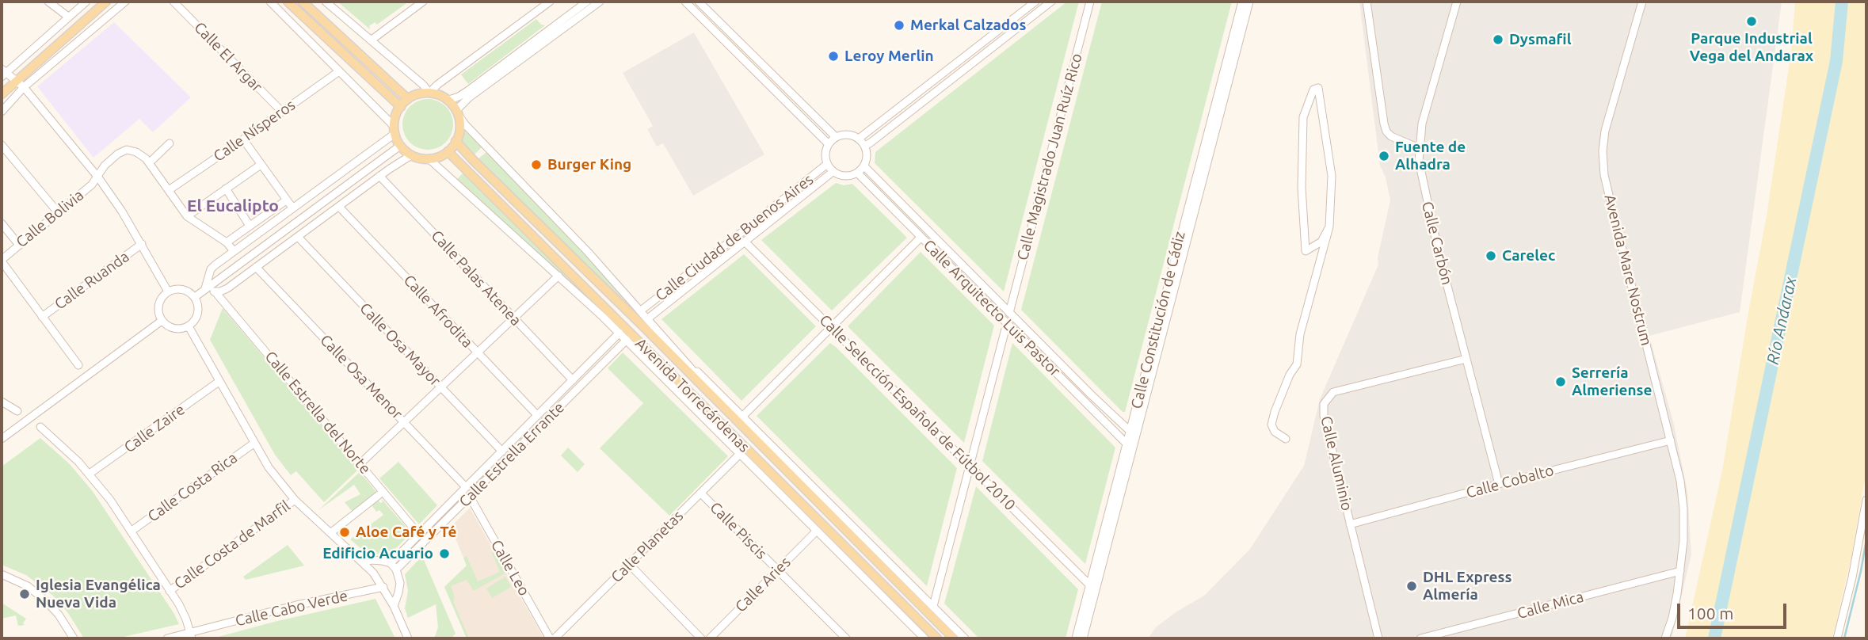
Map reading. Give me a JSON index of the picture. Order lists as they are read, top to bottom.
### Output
{
  "streets": {
    "main road": ["Avenida Torrecárdenas"],
    "street": [
      "Calle El Argar",
      "Calle Nísperos",
      "Calle Magistrado Juan Ruíz Rico",
      "Calle Bolivia",
      "Calle Ciudad de Buenos Aires",
      "Calle Carbón",
      "Avenida Mare Nostrum",
      "Calle Palas Atenea",
      "Calle Ruanda",
      "Calle Arquitecto Luis Pastor",
      "Calle Afrodita",
      "Calle Constitución de Cádiz",
      "Calle Osa Mayor",
      "Calle Osa Menor",
      "Calle Estrella del Norte",
      "Calle Selección Española de Fútbol 2010",
      "Calle Zaire",
      "Calle Estrella Errante",
      "Calle Aluminio",
      "Calle Cobalto",
      "Calle Costa Rica",
      "Calle Piscis",
      "Calle Costa de Marfil",
      "Calle Planetas",
      "Calle Leo",
      "Calle Aries",
      "Calle Mica",
      "Calle Cabo Verde"
    ]
  },
  "crossings": [
    ["Calle El Argar", "Calle Nísperos"],
    ["Calle Magistrado Juan Ruíz Rico", "Calle Arquitecto Luis Pastor"],
    ["Calle Ciudad de Buenos Aires", "Calle Arquitecto Luis Pastor"],
    ["Calle Ciudad de Buenos Aires", "Avenida Torrecárdenas"],
    ["Calle Ciudad de Buenos Aires", "Calle Selección Española de Fútbol 2010"],
    ["Calle Carbón", "Calle Aluminio"],
    ["Calle Carbón", "Calle Cobalto"],
    ["Avenida Mare Nostrum", "Calle Cobalto"],
    ["Avenida Mare Nostrum", "Calle Mica"],
    ["Calle Palas Atenea", "Calle Estrella Errante"],
    ["Calle Arquitecto Luis Pastor", "Calle Constitución de Cádiz"],
    ["Calle Afrodita", "Calle Estrella Errante"],
    ["Calle Constitución de Cádiz", "Calle Selección Española de Fútbol 2010"],
    ["Calle Osa Mayor", "Calle Estrella Errante"],
    ["Calle Osa Menor", "Calle Estrella Errante"],
    ["Avenida Torrecárdenas", "Calle Estrella Errante"],
    ["Avenida Torrecárdenas", "Calle Planetas"],
    ["Avenida Torrecárdenas", "Calle Aries"],
    ["Calle Estrella del Norte", "Calle Estrella Errante"],
    ["Calle Estrella Errante", "Calle Leo"],
    ["Calle Aluminio", "Calle Cobalto"],
    ["Calle Piscis", "Calle Planetas"],
    ["Calle Piscis", "Calle Aries"],
    ["Calle Planetas", "Calle Leo"]
  ],
  "districts": ["El Eucalipto"],
  "water": ["Río Andarax"],
  "places": [
    "Parque Industrial Vega del Andarax",
    "Merkal Calzados",
    "Dysmafil",
    "Leroy Merlin",
    "Fuente de Alhadra",
    "Burger King",
    "Carelec",
    "Serrería Almeriense",
    "Aloe Café y Té",
    "Edificio Acuario",
    "DHL Express Almería",
    "Iglesia Evangélica Nueva Vida"
  ],
  "scale_bar": "100 m"
}
